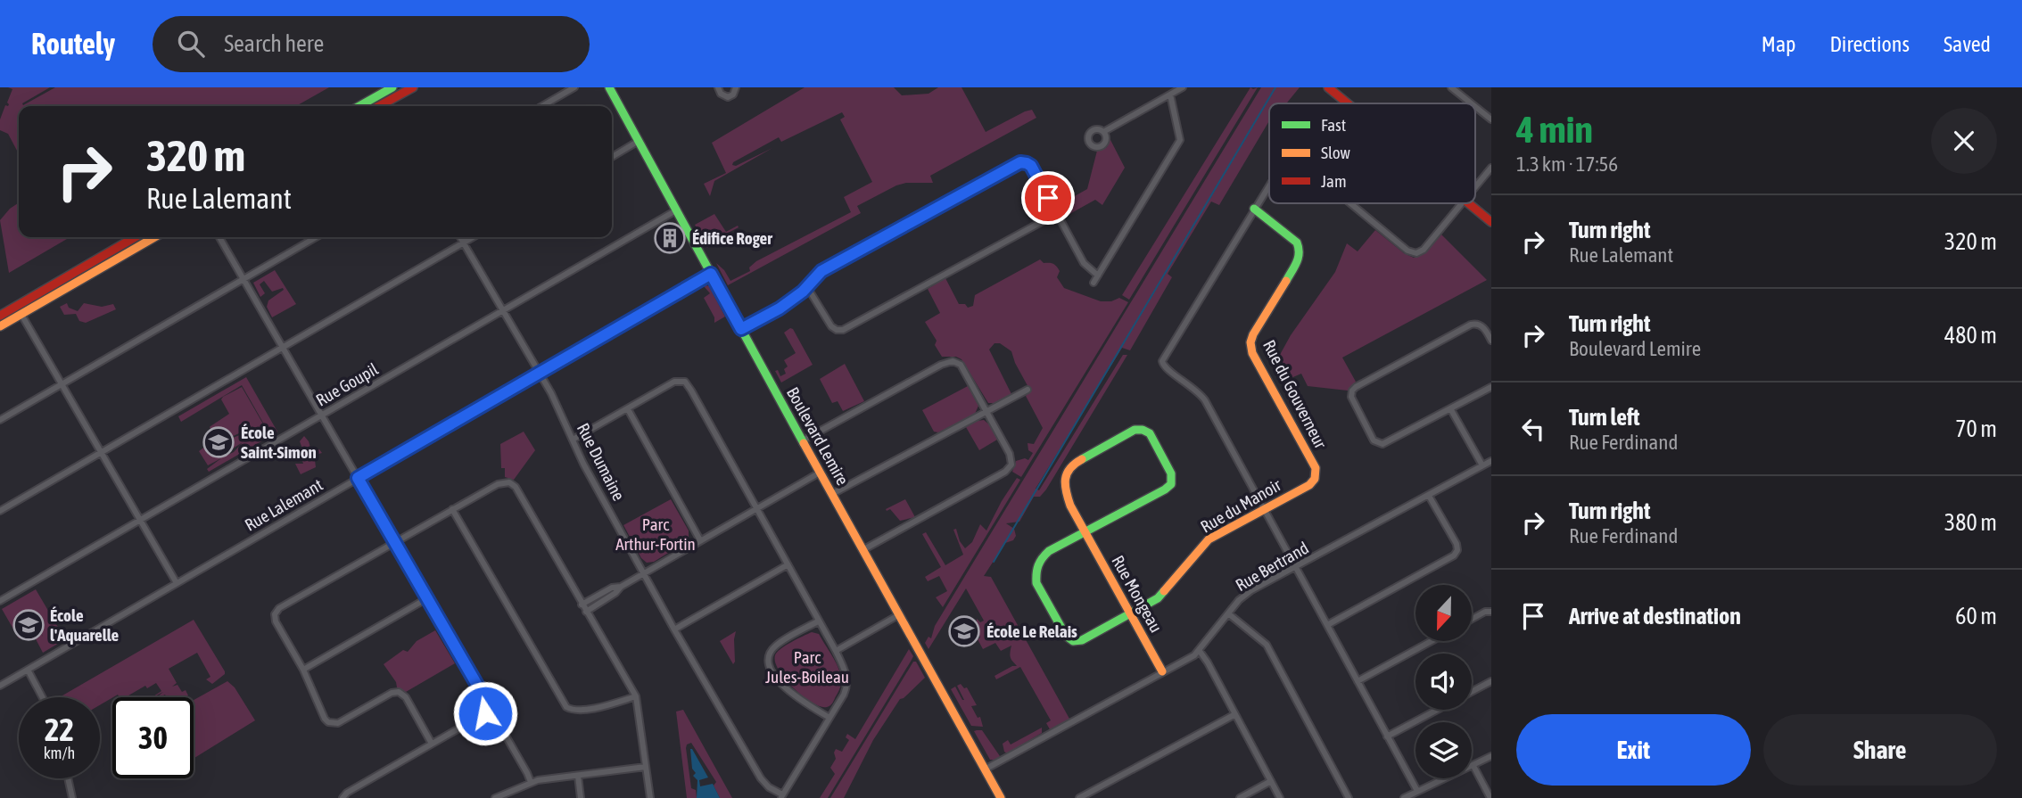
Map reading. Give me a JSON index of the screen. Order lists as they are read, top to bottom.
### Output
{
  "streets": {
    "street": [
      "Rue Goupil",
      "Rue du Gouverneur",
      "Boulevard Lemire",
      "Rue Dumaine",
      "Rue Lalemant",
      "Rue du Manoir",
      "Rue Bertrand",
      "Rue Mongeau"
    ]
  },
  "crossings": [
    ["Rue Goupil", "Boulevard Lemire"],
    ["Rue Goupil", "Rue Dumaine"],
    ["Rue du Gouverneur", "Rue du Manoir"],
    ["Boulevard Lemire", "Rue Lalemant"],
    ["Boulevard Lemire", "Rue Bertrand"],
    ["Rue Dumaine", "Rue Lalemant"],
    ["Rue du Manoir", "Rue Mongeau"],
    ["Rue Bertrand", "Rue Mongeau"]
  ],
  "parks": ["Parc Arthur-Fortin", "Parc Jules-Boileau"],
  "places": {
    "building": ["Édifice Roger"],
    "school or university": ["École Saint-Simon", "École l'Aquarelle", "École Le Relais"]
  },
  "legend": ["Fast", "Slow", "Jam"],
  "north": "bottom",
  "page": {
    "header": "Routely",
    "search": "Search here",
    "nav": ["Map", "Directions", "Saved"],
    "heading": ["4 min", "1.3 km · 17:56"],
    "turn": ["320 m", "Rue Lalemant"],
    "list": [
      {
        "name": "Turn right",
        "note": "Rue Lalemant",
        "value": "320 m"
      },
      {
        "name": "Turn right",
        "note": "Boulevard Lemire",
        "value": "480 m"
      },
      {
        "name": "Turn left",
        "note": "Rue Ferdinand",
        "value": "70 m"
      },
      {
        "name": "Turn right",
        "note": "Rue Ferdinand",
        "value": "380 m"
      },
      {
        "name": "Arrive at destination",
        "value": "60 m"
      }
    ],
    "speed": "22 km/h",
    "limit": "30",
    "buttons": ["Exit", "Share"]
  }
}
